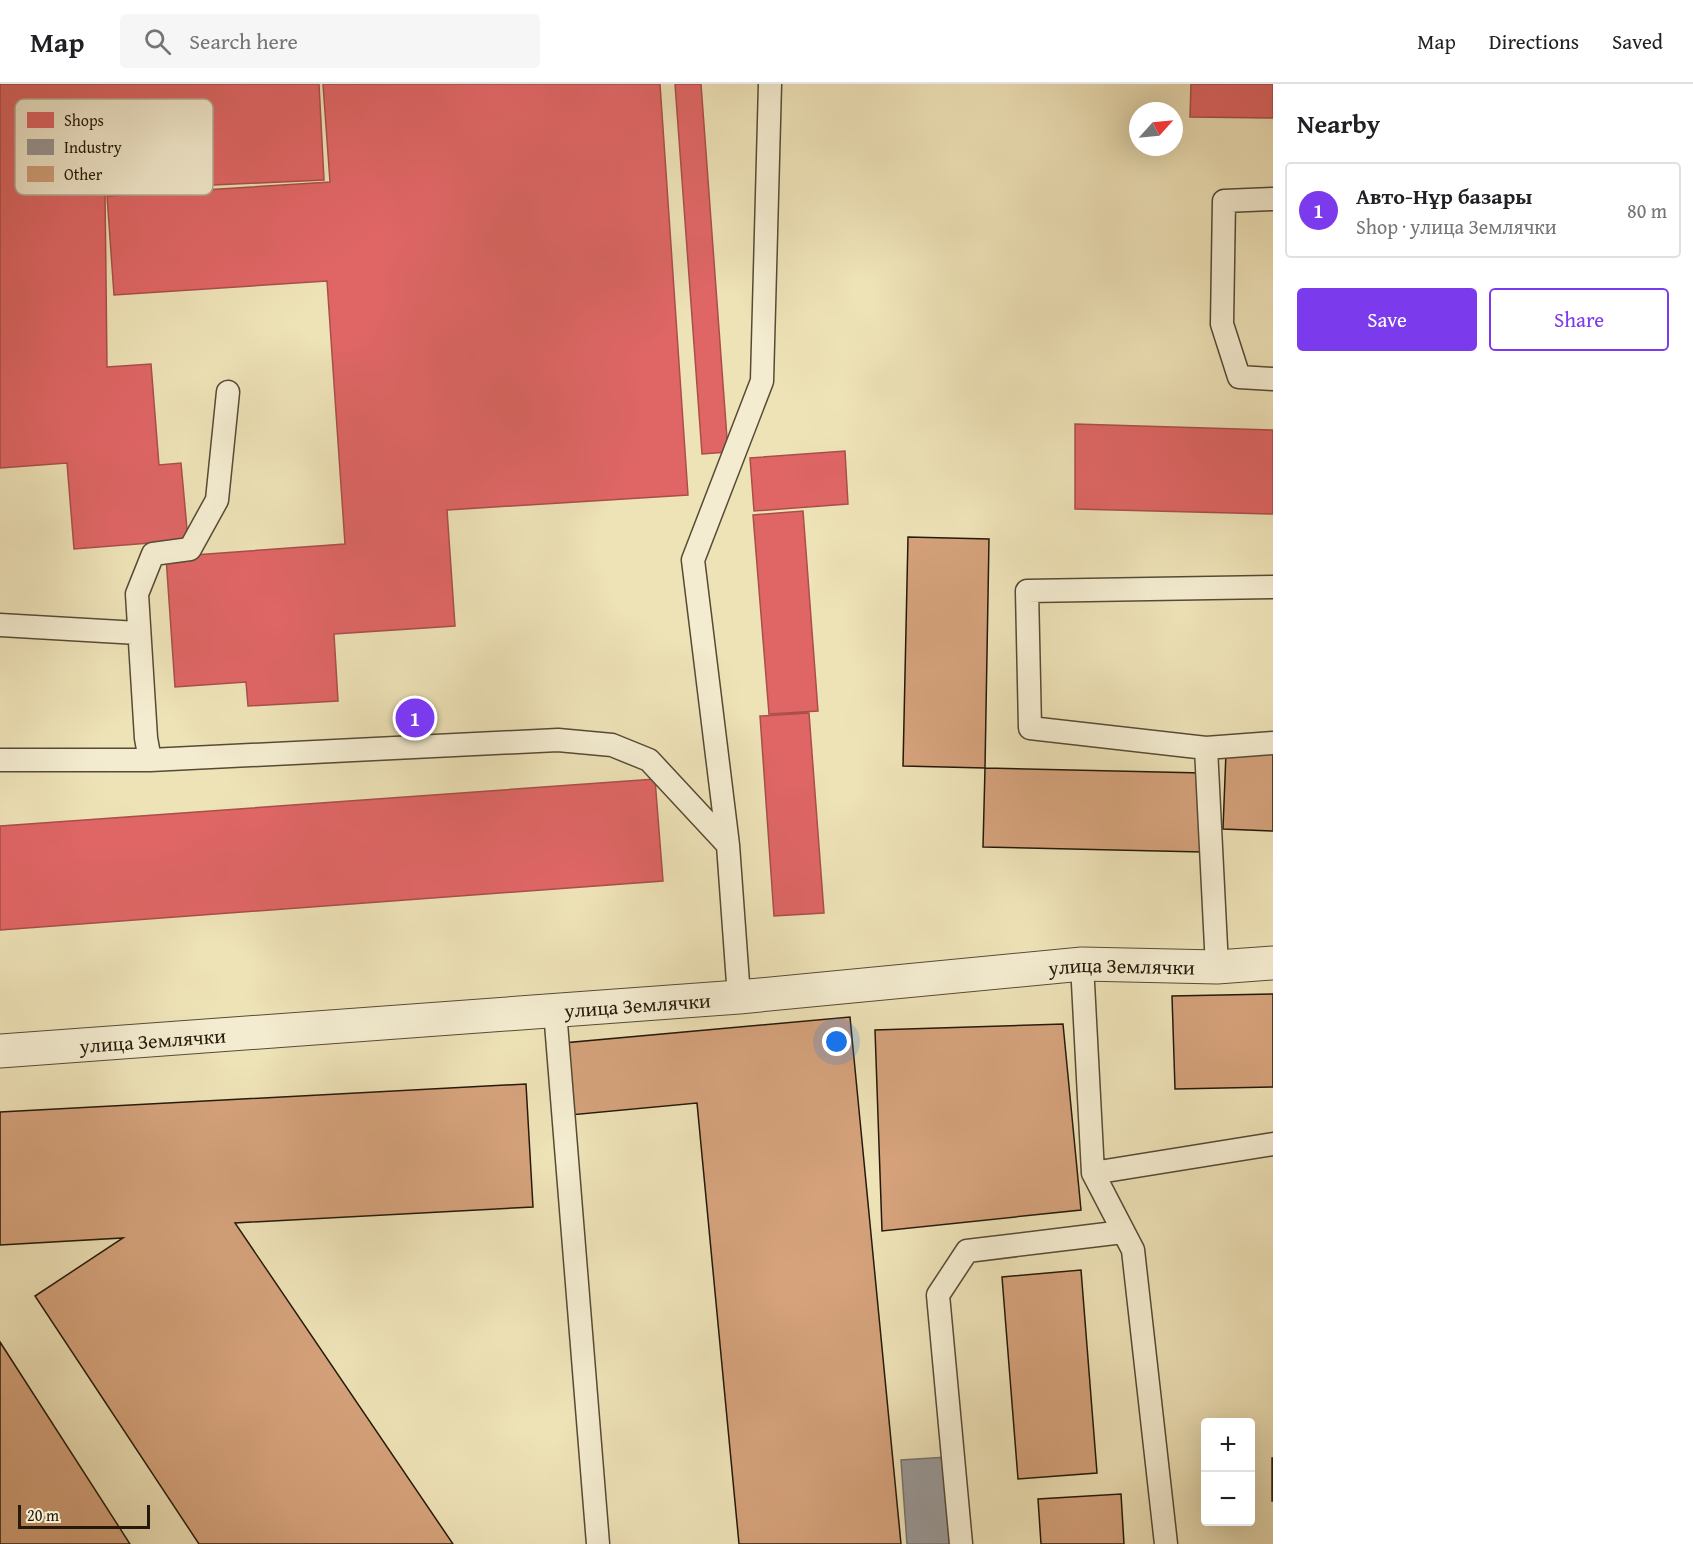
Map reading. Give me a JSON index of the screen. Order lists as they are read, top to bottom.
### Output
{
  "streets": {
    "street": ["улица Землячки"]
  },
  "legend": ["Shops", "Industry", "Other"],
  "scale_bar": "20 m",
  "north": "top right",
  "page": {
    "header": "Map",
    "search": "Search here",
    "nav": ["Map", "Directions", "Saved"],
    "heading": "Nearby",
    "list": [
      {
        "mark": "1",
        "name": "Авто-Нұр базары",
        "note": "Shop · улица Землячки",
        "value": "80 m"
      }
    ],
    "buttons": ["Save", "Share"],
    "pins": "1",
    "map_buttons": ["+", "−"],
    "scale": "20 m"
  }
}
